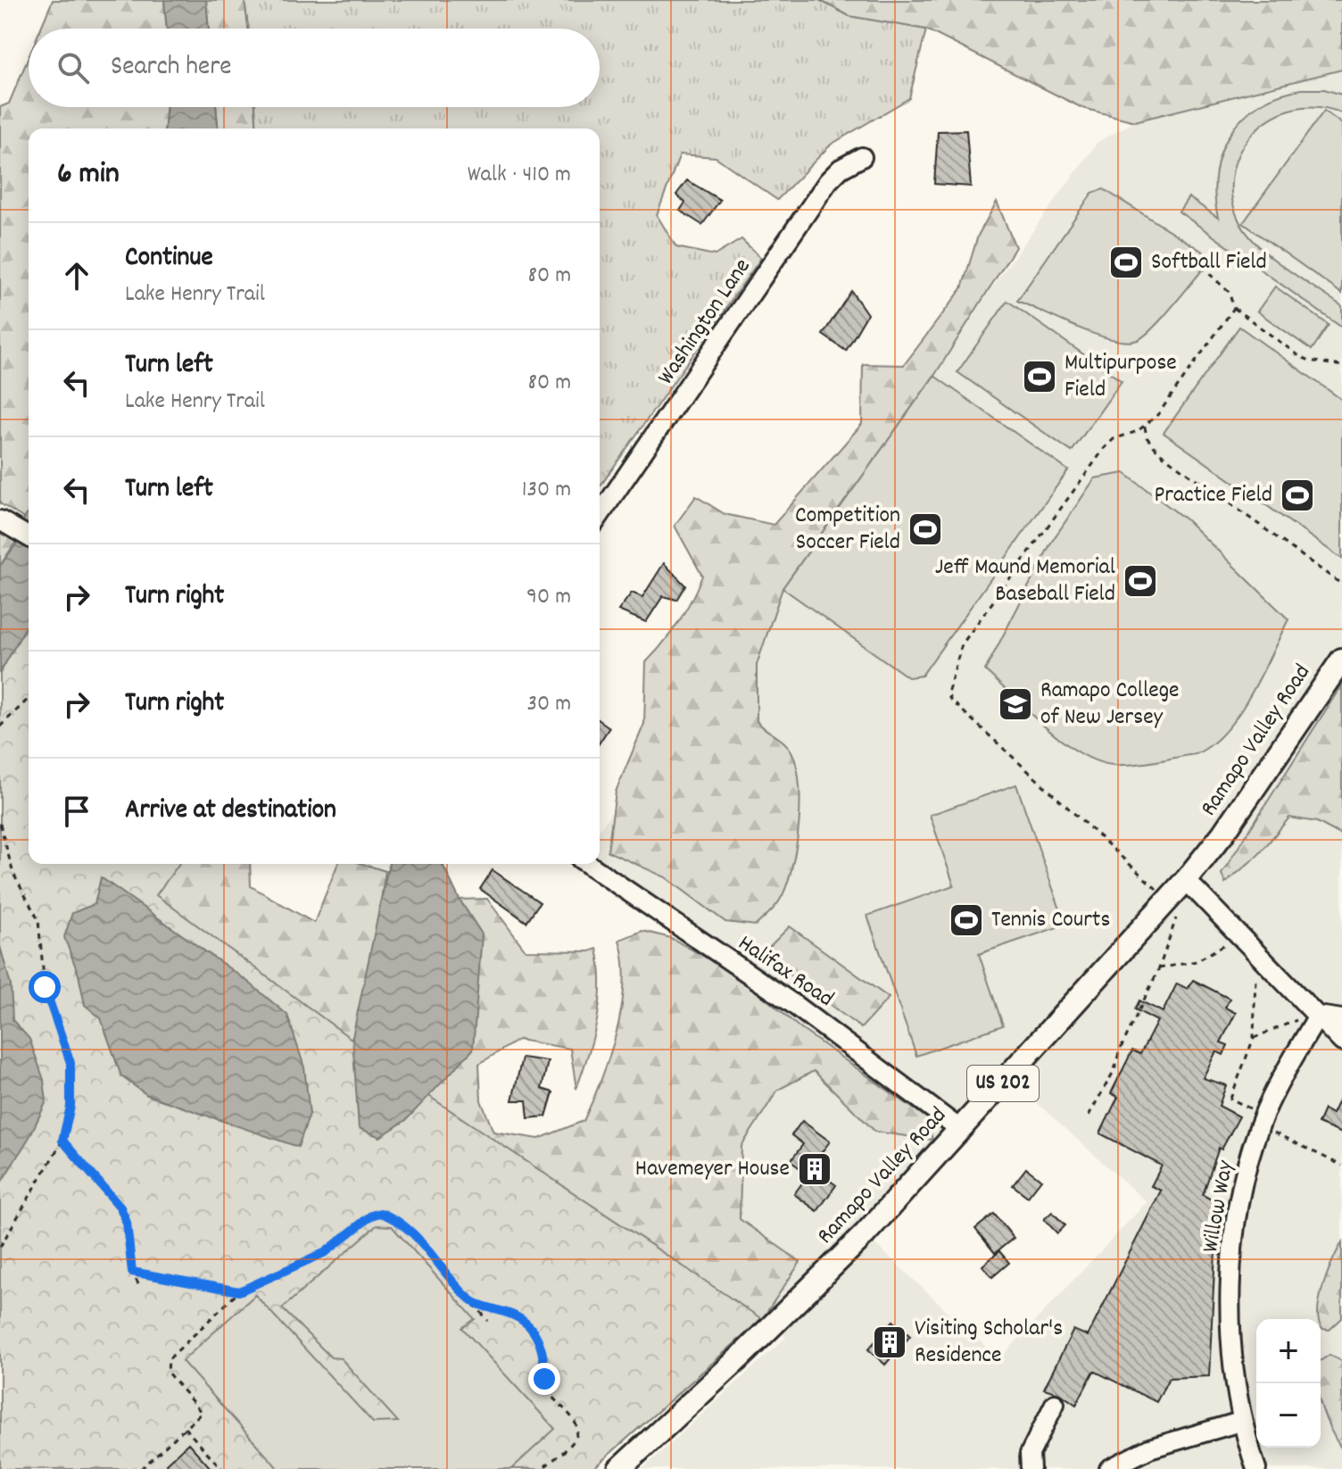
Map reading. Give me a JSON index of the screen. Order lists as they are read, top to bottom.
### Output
{
  "streets": {
    "main road": ["Ramapo Valley Road", "US 202"],
    "street": ["Washington Lane", "Halifax Road", "Willow Way"]
  },
  "crossings": [
    ["Ramapo Valley Road", "Halifax Road"]
  ],
  "places": {
    "sports": [
      "Softball Field",
      "Multipurpose Field",
      "Practice Field",
      "Competition Soccer Field",
      "Jeff Maund Memorial Baseball Field",
      "Tennis Courts"
    ],
    "school or university": ["Ramapo College of New Jersey"],
    "building": ["Havemeyer House", "Visiting Scholar's Residence"]
  },
  "page": {
    "search": "Search here",
    "heading": ["6 min", "Walk · 410 m"],
    "list": [
      ["Continue", "Lake Henry Trail", "80 m"],
      ["Turn left", "Lake Henry Trail", "80 m"],
      ["Turn left", "130 m"],
      ["Turn right", "90 m"],
      ["Turn right", "30 m"],
      "Arrive at destination"
    ],
    "map_buttons": ["+", "−"]
  }
}
